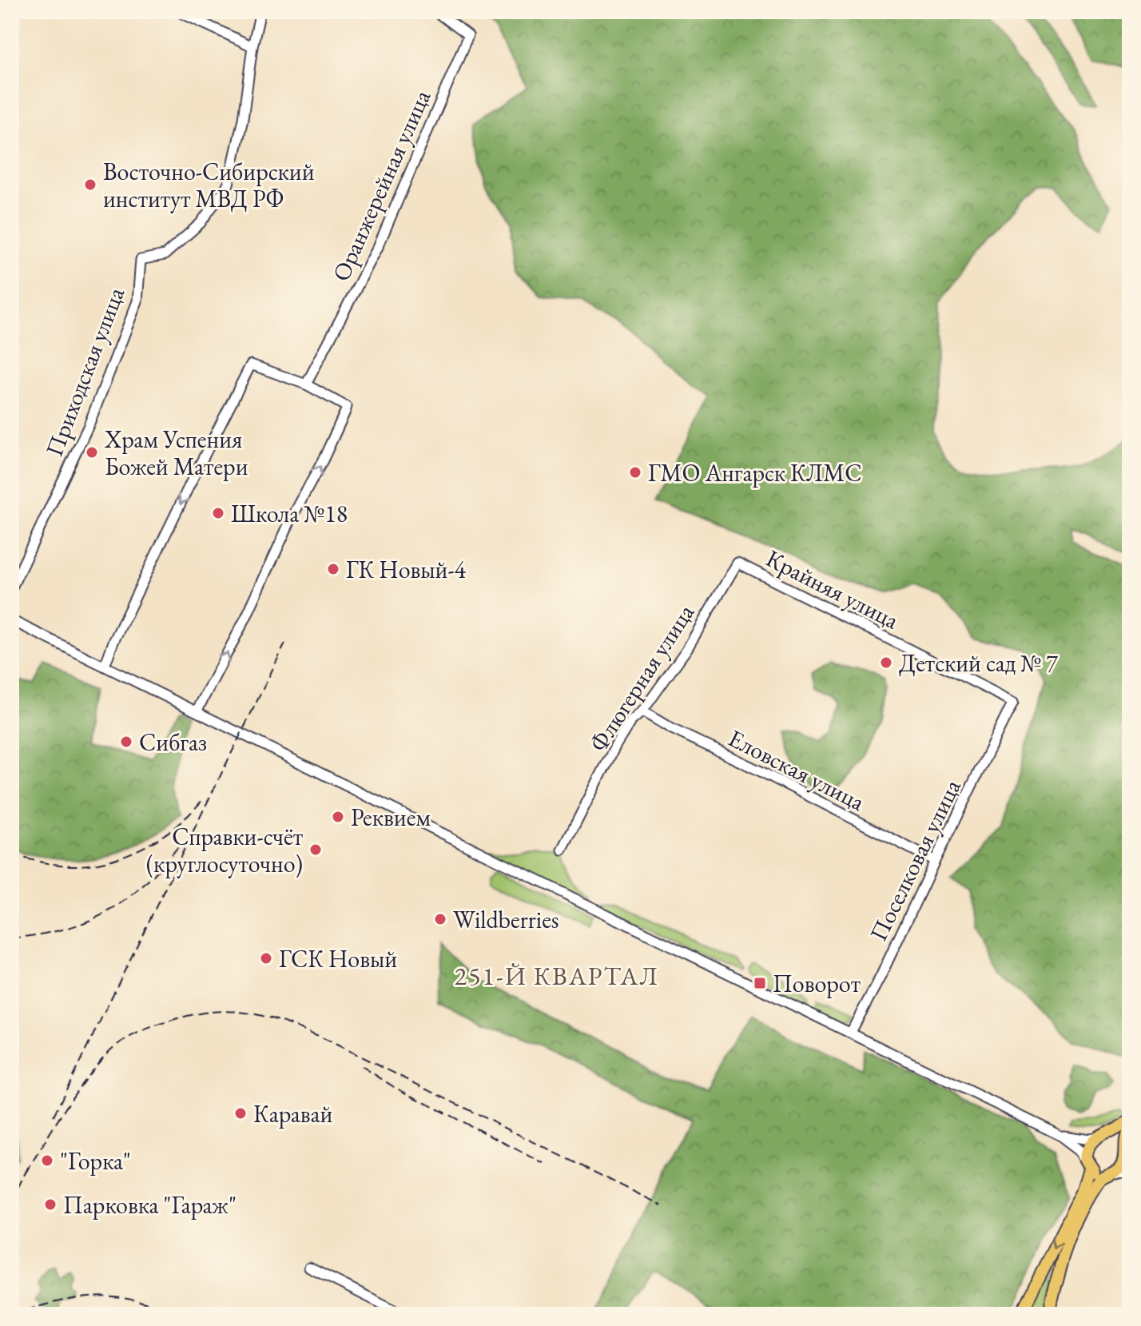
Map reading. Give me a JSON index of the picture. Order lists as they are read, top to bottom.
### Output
{
  "streets": {
    "street": [
      "Оранжерейная улица",
      "Приходская улица",
      "Крайняя улица",
      "Флюгерная улица",
      "Еловская улица",
      "Поселковая улица"
    ]
  },
  "crossings": [
    ["Крайняя улица", "Флюгерная улица"],
    ["Крайняя улица", "Поселковая улица"],
    ["Флюгерная улица", "Еловская улица"],
    ["Еловская улица", "Поселковая улица"]
  ],
  "districts": ["251-Й КВАРТАЛ"],
  "places": {
    "other": [
      "Восточно-Сибирский институт МВД РФ",
      "Храм Успения Божей Матери",
      "ГМО Ангарск КЛМС",
      "Школа №18",
      "ГК Новый-4",
      "Детский сад № 7",
      "Сибгаз",
      "Реквием",
      "Справки-счёт (круглосуточно)",
      "Wildberries",
      "ГСК Новый",
      "Каравай",
      "\"Горка\"",
      "Парковка \"Гараж\""
    ],
    "transit": ["Поворот"]
  }
}
